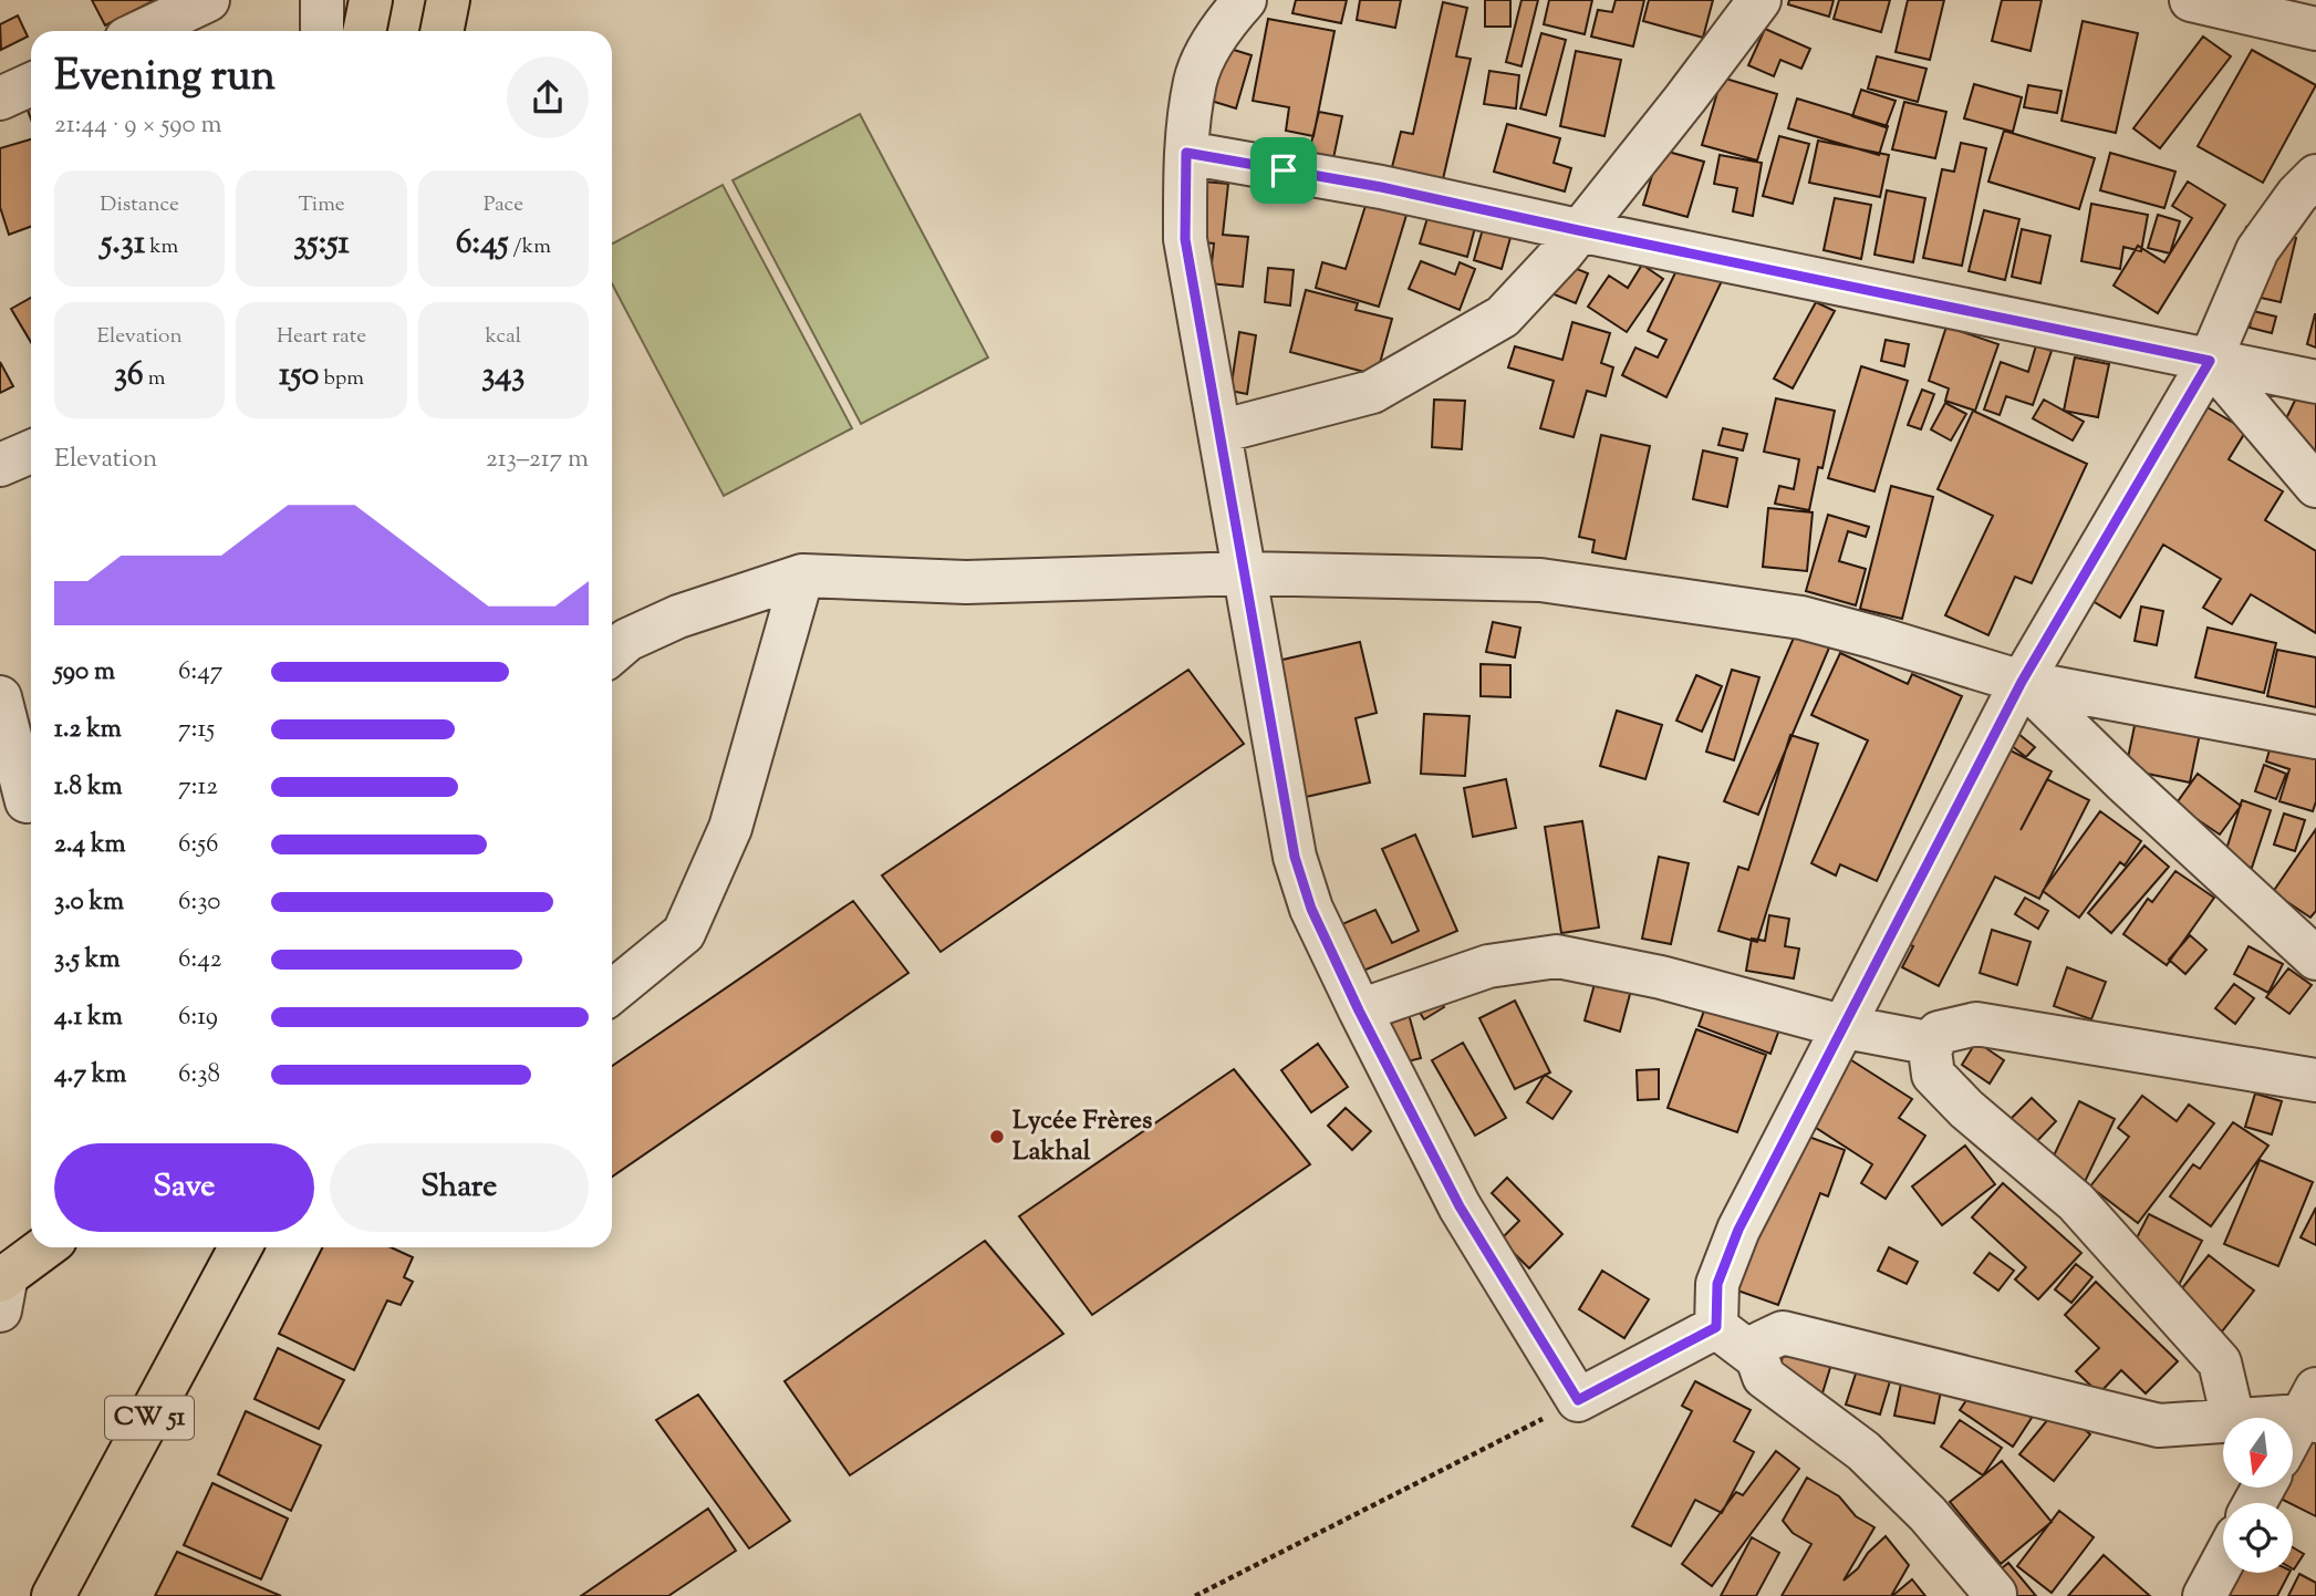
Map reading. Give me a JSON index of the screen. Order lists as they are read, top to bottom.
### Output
{
  "streets": {
    "main road": ["CW 51"]
  },
  "places": ["Lycée Frères Lakhal"],
  "north": "bottom",
  "page": {
    "heading": ["Evening run", "21:44 · 9 × 590 m"],
    "stats": [
      ["Distance", "5.31 km"],
      ["Time", "35:51"],
      ["Pace", "6:45 /km"],
      ["Elevation", "36 m"],
      ["Heart rate", "150 bpm"],
      ["kcal", "343"]
    ],
    "chart": ["Elevation", "213–217 m"],
    "list": [
      {
        "name": "590 m",
        "note": "6:47"
      },
      {
        "name": "1.2 km",
        "note": "7:15"
      },
      {
        "name": "1.8 km",
        "note": "7:12"
      },
      {
        "name": "2.4 km",
        "note": "6:56"
      },
      {
        "name": "3.0 km",
        "note": "6:30"
      },
      {
        "name": "3.5 km",
        "note": "6:42"
      },
      {
        "name": "4.1 km",
        "note": "6:19"
      },
      {
        "name": "4.7 km",
        "note": "6:38"
      }
    ],
    "buttons": ["Save", "Share"]
  }
}
